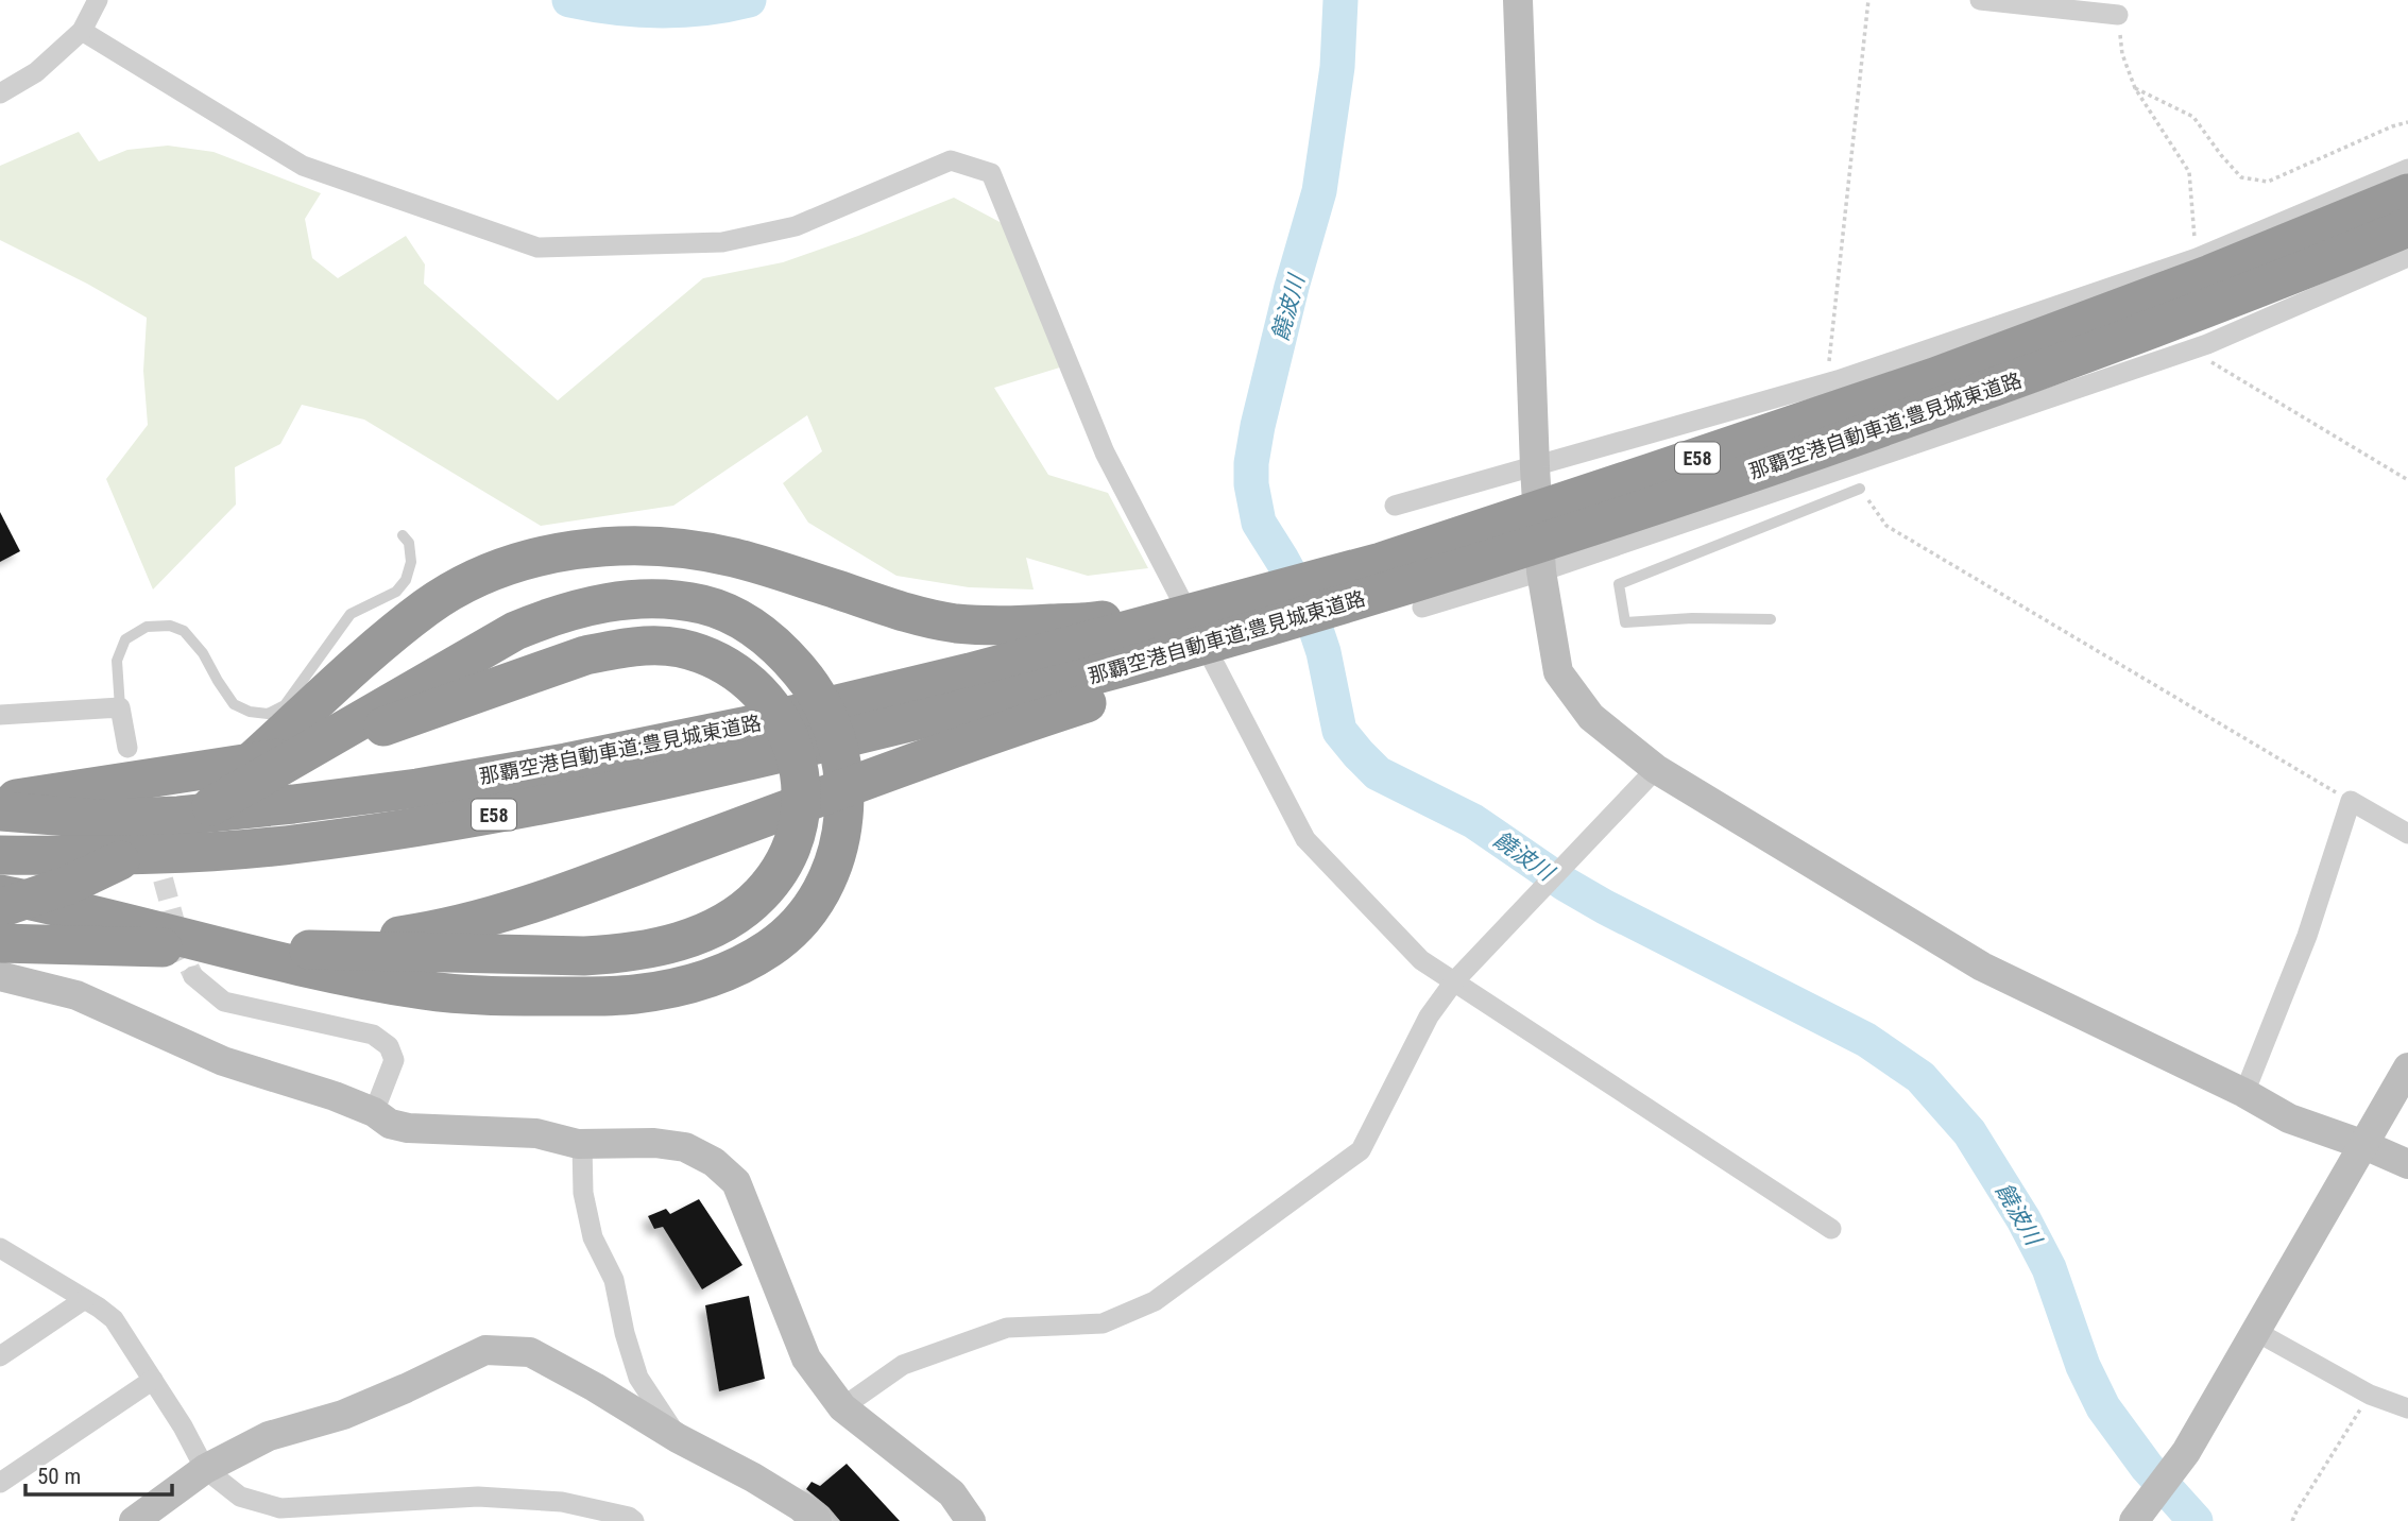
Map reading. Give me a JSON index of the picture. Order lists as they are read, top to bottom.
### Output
{
  "streets": {
    "highway": ["那覇空港自動車道;豊見城東道路", "E58"]
  },
  "water": ["饒波川"],
  "scale_bar": "50 m"
}
